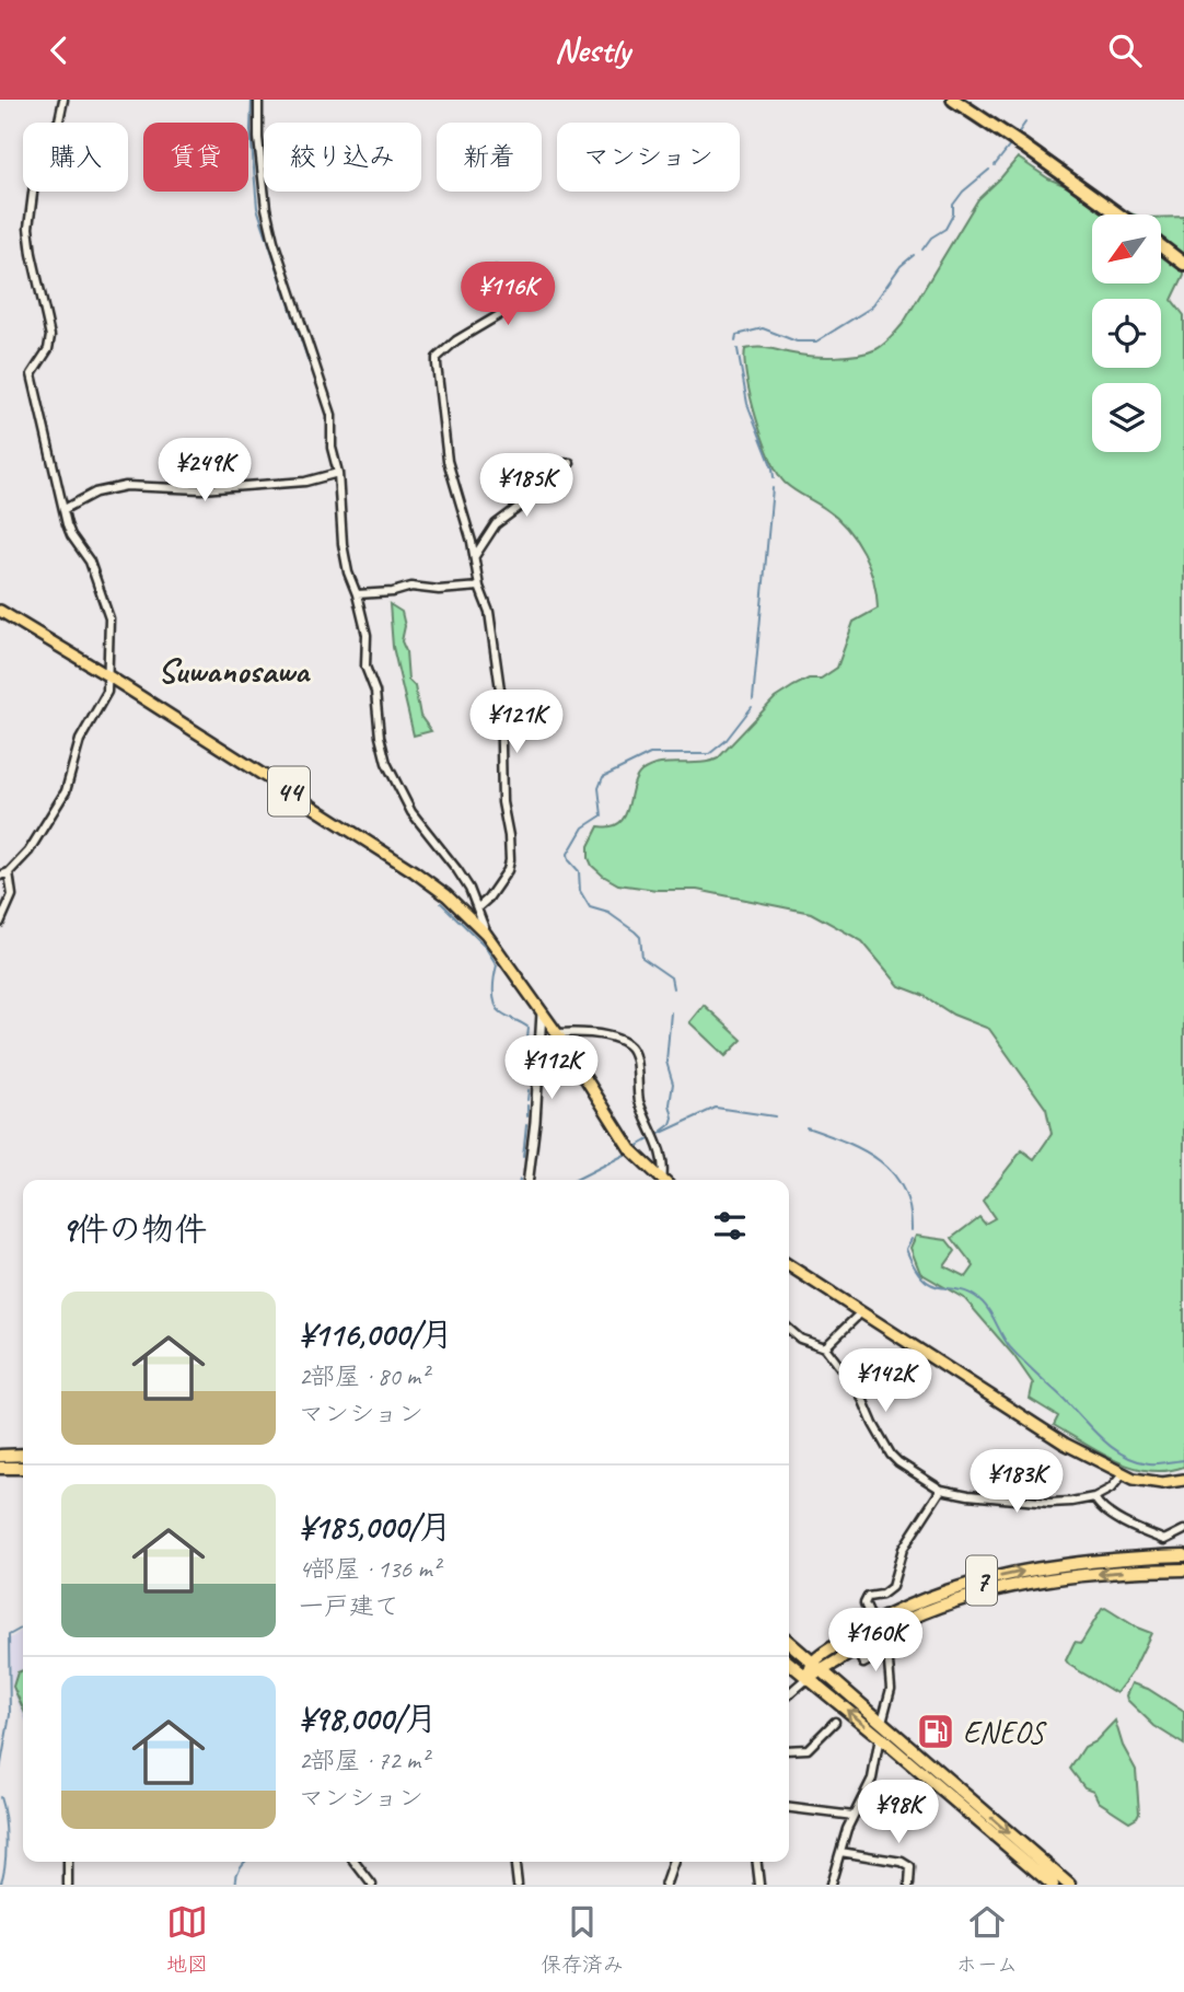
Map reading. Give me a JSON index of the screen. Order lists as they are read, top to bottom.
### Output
{
  "streets": {
    "highway": ["7"],
    "main road": ["44"]
  },
  "districts": ["Suwanosawa"],
  "places": {
    "fuel station": ["ENEOS"]
  },
  "north": "bottom left",
  "page": {
    "header": "Nestly",
    "chip": [
      "購入",
      "賃貸",
      "絞り込み",
      "新着",
      "マンション"
    ],
    "price": [
      "¥116K",
      "¥249K",
      "¥185K",
      "¥121K",
      "¥112K",
      "¥142K",
      "¥183K",
      "¥160K",
      "¥98K"
    ],
    "heading": "9件の物件",
    "list": [
      {
        "name": "¥116,000/月",
        "note": "2部屋 · 80 m² · マンション"
      },
      {
        "name": "¥185,000/月",
        "note": "4部屋 · 136 m² · 一戸建て"
      },
      {
        "name": "¥98,000/月",
        "note": "2部屋 · 72 m² · マンション"
      }
    ],
    "tabs": ["地図", "保存済み", "ホーム"]
  }
}
